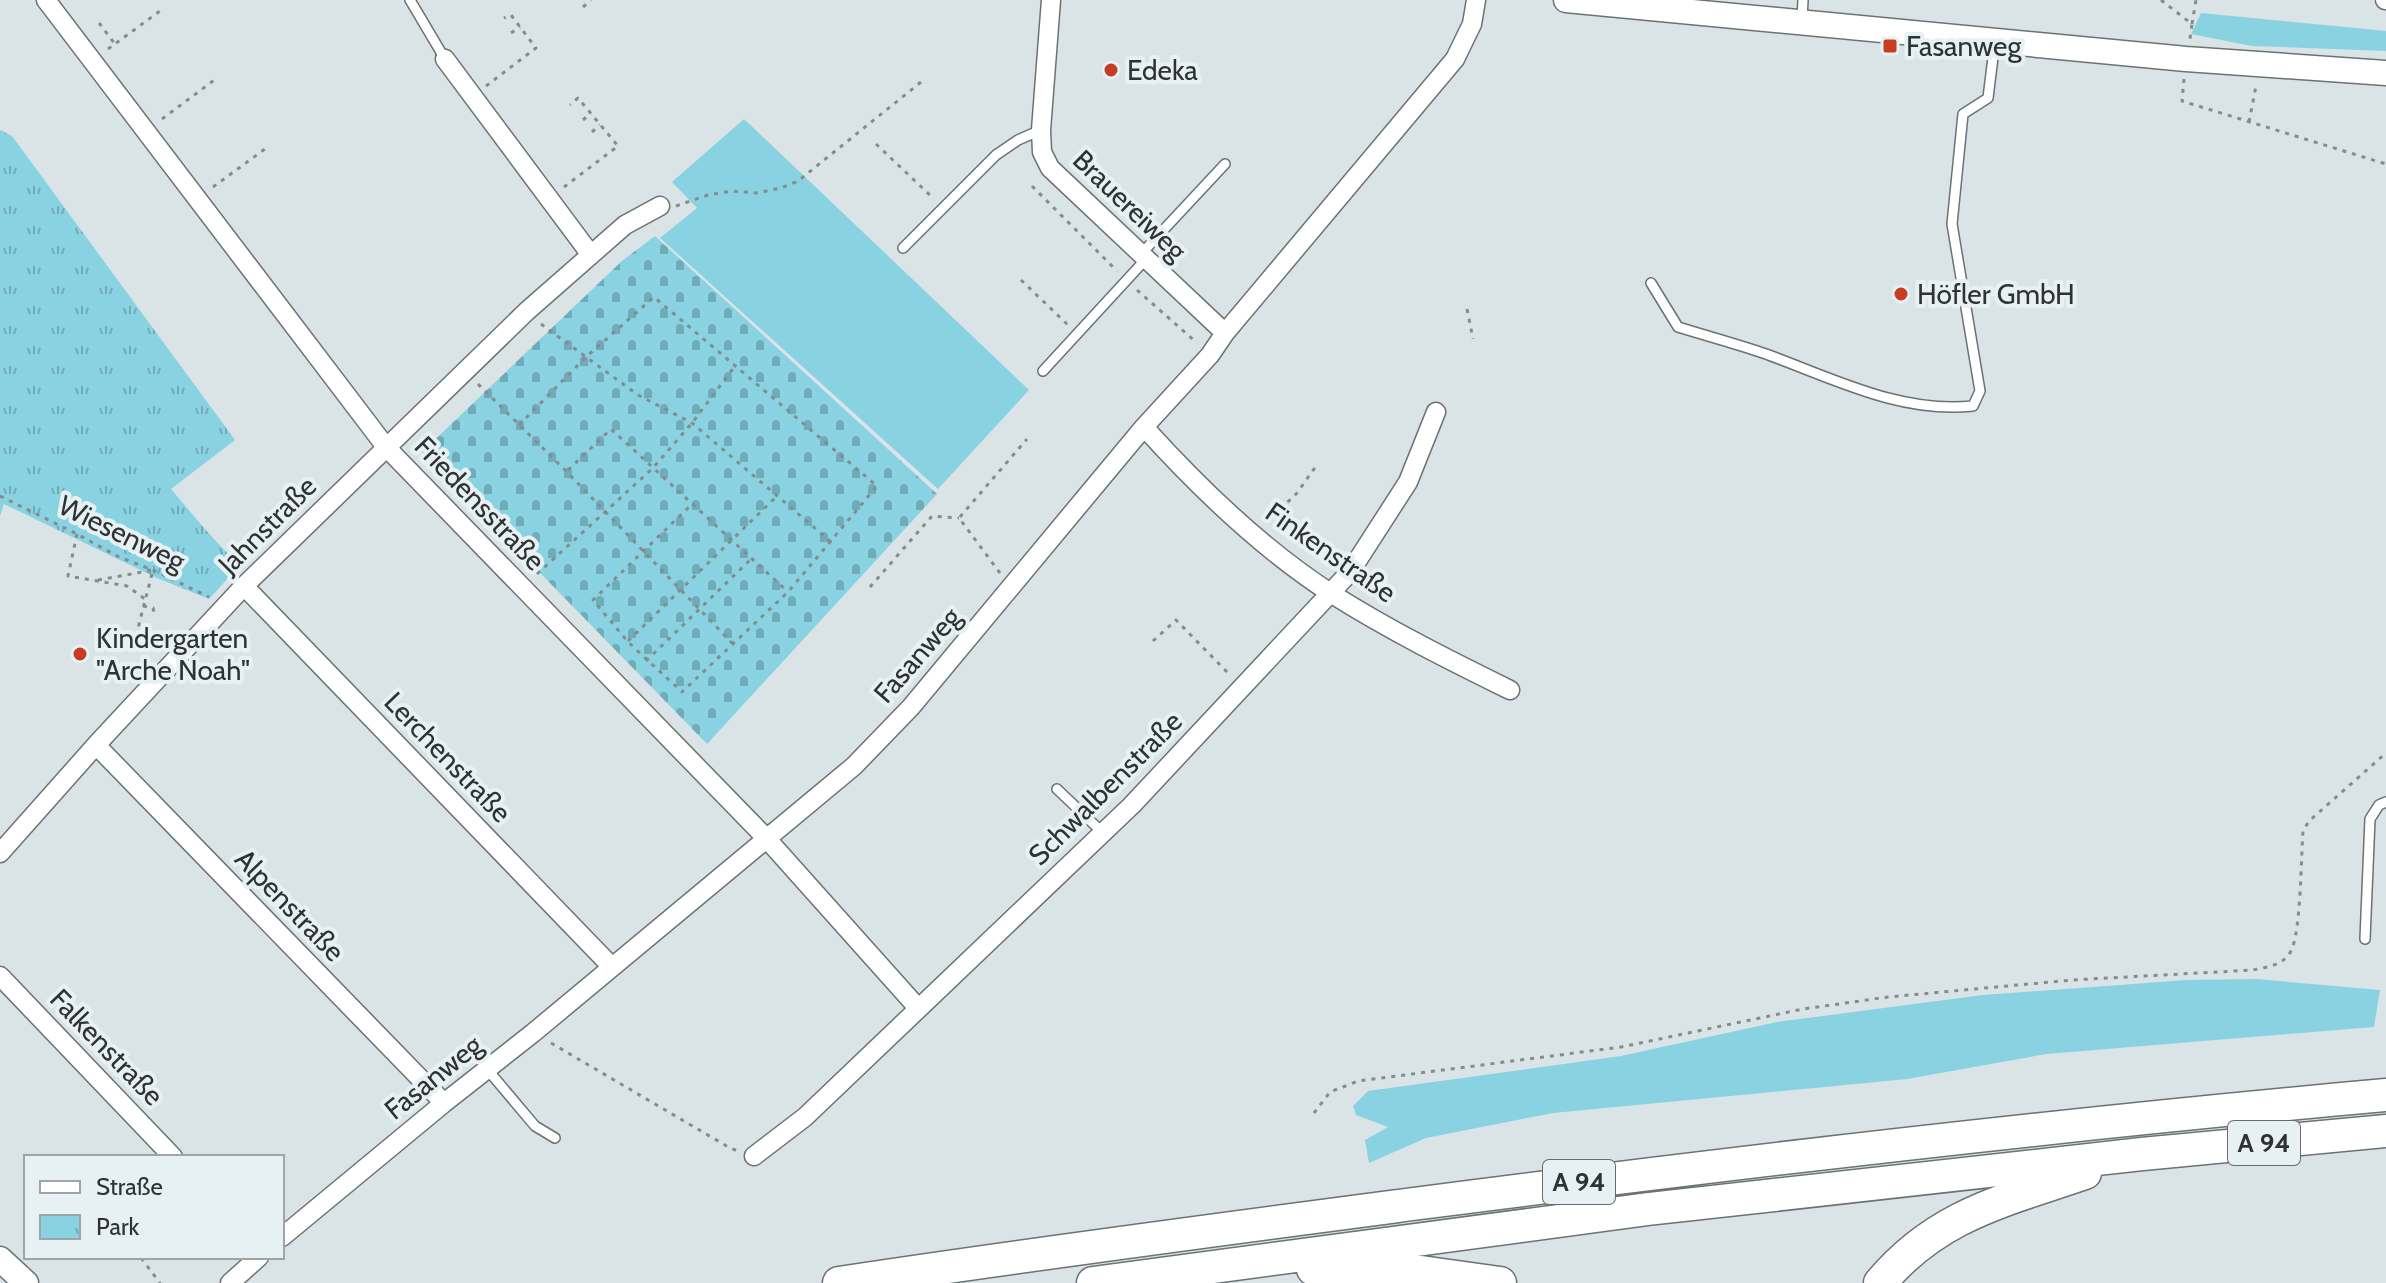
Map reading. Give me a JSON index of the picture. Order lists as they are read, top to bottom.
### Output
{
  "streets": {
    "highway": ["A 94"],
    "street": [
      "Brauereiweg",
      "Friedensstraße",
      "Jahnstraße",
      "Finkenstraße",
      "Fasanweg",
      "Lerchenstraße",
      "Schwalbenstraße",
      "Alpenstraße",
      "Falkenstraße"
    ],
    "path": ["Wiesenweg"]
  },
  "crossings": [
    ["Brauereiweg", "Fasanweg"],
    ["Friedensstraße", "Jahnstraße"],
    ["Friedensstraße", "Fasanweg"],
    ["Friedensstraße", "Schwalbenstraße"],
    ["Jahnstraße", "Wiesenweg"],
    ["Jahnstraße", "Lerchenstraße"],
    ["Jahnstraße", "Alpenstraße"],
    ["Finkenstraße", "Fasanweg"],
    ["Finkenstraße", "Schwalbenstraße"],
    ["Fasanweg", "Lerchenstraße"],
    ["Fasanweg", "Alpenstraße"]
  ],
  "places": {
    "transit": ["Fasanweg"],
    "other": ["Edeka", "Höfler GmbH", "Kindergarten \"Arche Noah\""]
  },
  "legend": ["Straße", "Park"]
}
